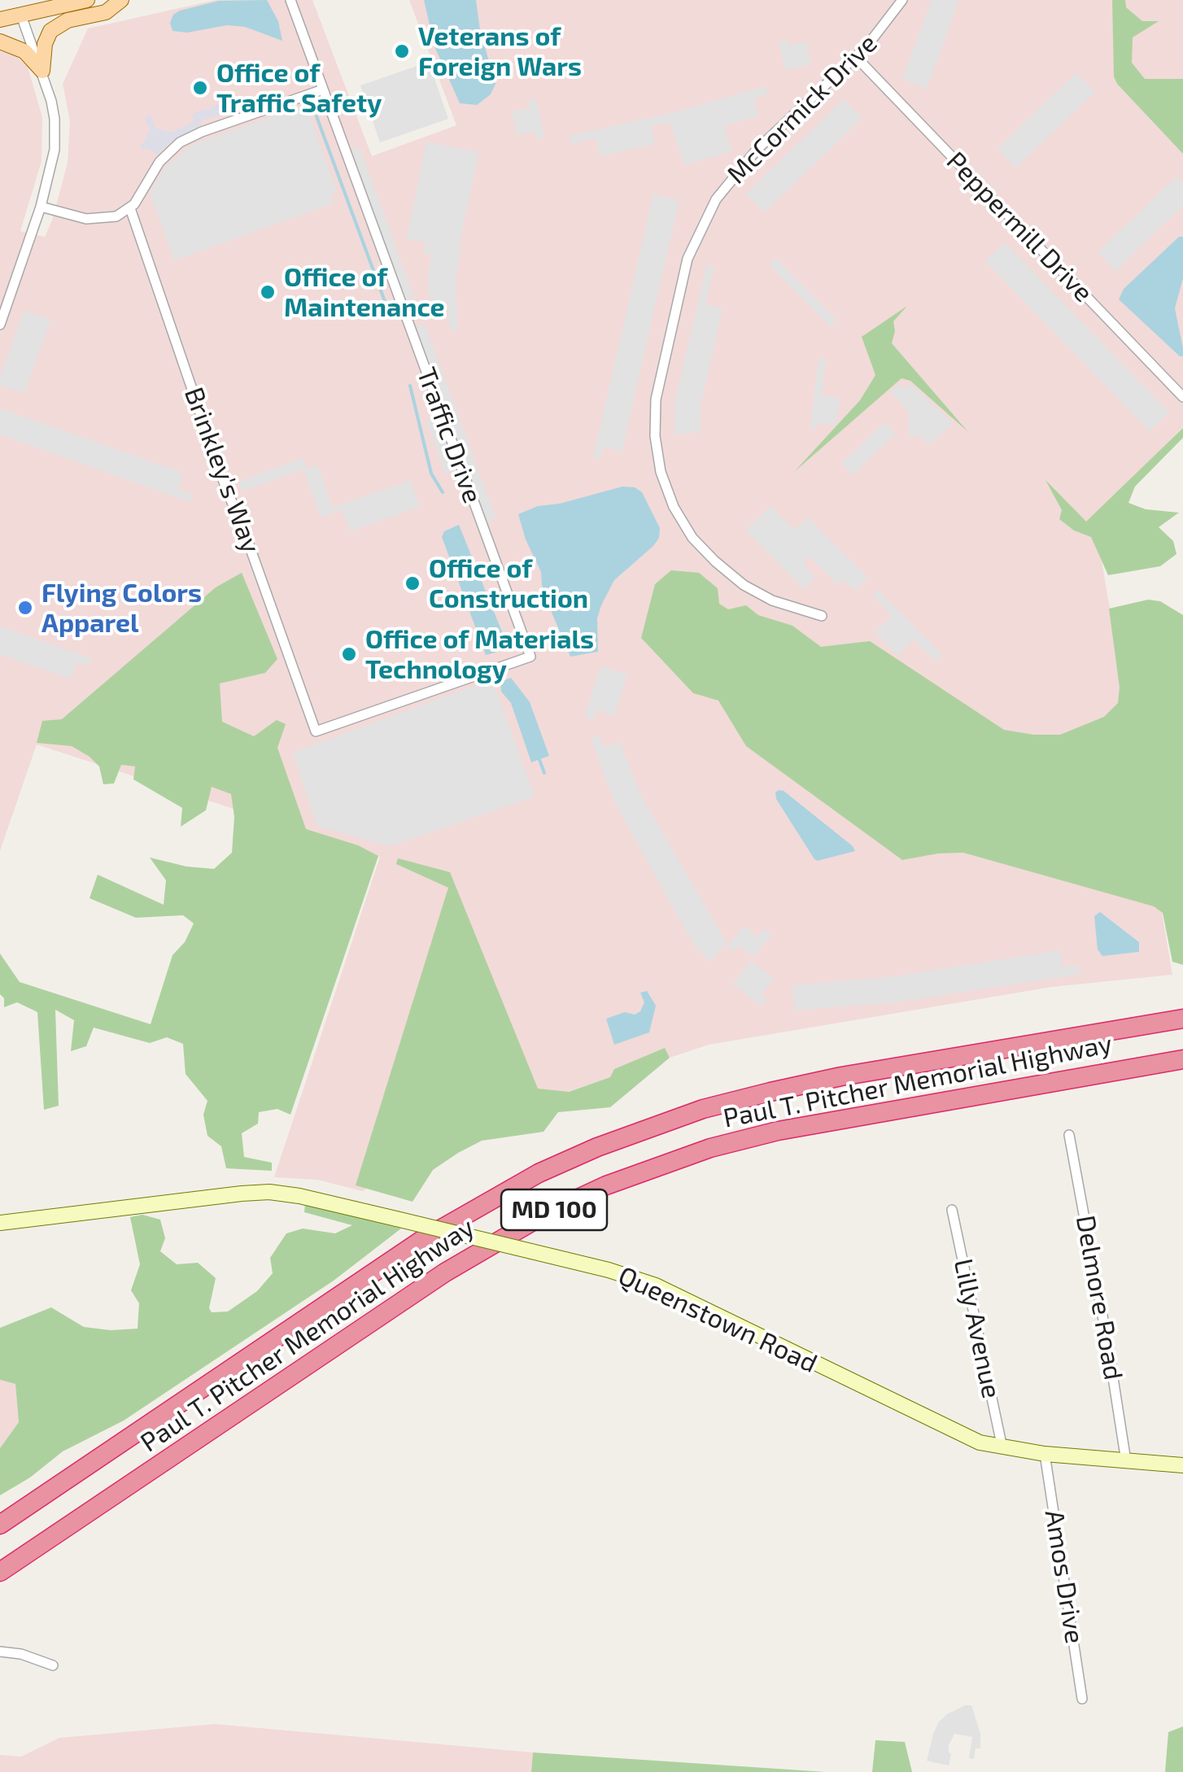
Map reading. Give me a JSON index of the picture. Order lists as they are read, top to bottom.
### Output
{
  "streets": {
    "highway": ["Paul T. Pitcher Memorial Highway", "MD 100"],
    "street": [
      "McCormick Drive",
      "Peppermill Drive",
      "Traffic Drive",
      "Brinkley's Way",
      "Delmore Road",
      "Queenstown Road",
      "Lilly Avenue",
      "Amos Drive"
    ]
  },
  "crossings": [
    ["McCormick Drive", "Peppermill Drive"],
    ["Traffic Drive", "Brinkley's Way"],
    ["Delmore Road", "Queenstown Road"],
    ["Queenstown Road", "Lilly Avenue"],
    ["Queenstown Road", "Amos Drive"]
  ],
  "places": [
    "Veterans of Foreign Wars",
    "Office of Traffic Safety",
    "Office of Maintenance",
    "Office of Construction",
    "Flying Colors Apparel",
    "Office of Materials Technology"
  ]
}
